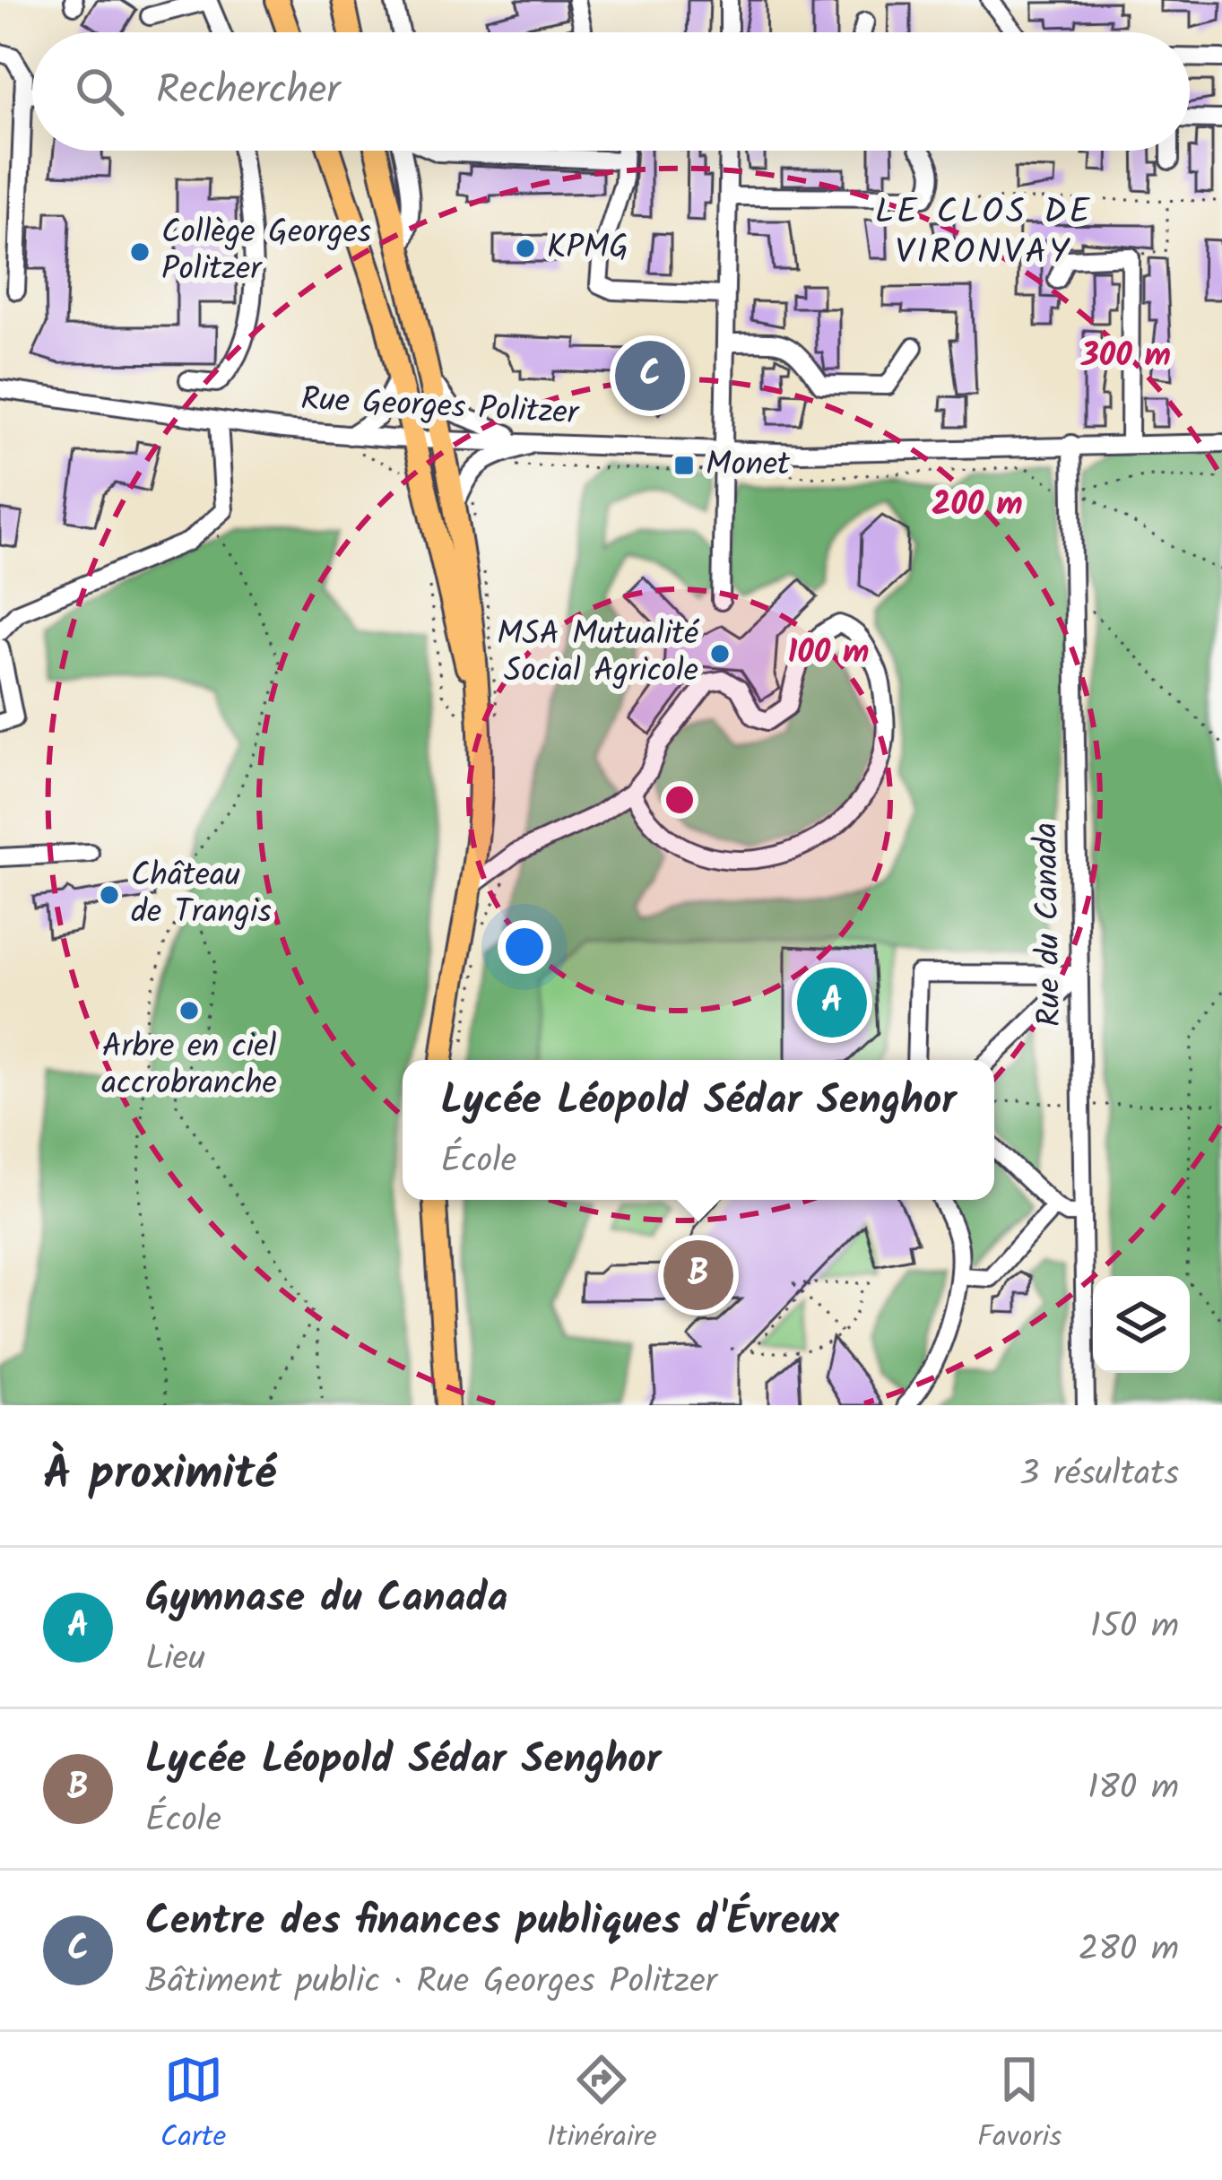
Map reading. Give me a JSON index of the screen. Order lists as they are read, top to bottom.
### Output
{
  "streets": {
    "street": ["Rue Georges Politzer", "Rue du Canada"]
  },
  "crossings": [
    ["Rue Georges Politzer", "Rue du Canada"]
  ],
  "districts": ["LE CLOS DE VIRONVAY"],
  "places": {
    "other": [
      "KPMG",
      "Collège Georges Politzer",
      "MSA Mutualité Social Agricole",
      "Château de Trangis",
      "Arbre en ciel accrobranche"
    ],
    "transit": ["Monet"]
  },
  "page": {
    "search": "Rechercher",
    "pins": ["C", "A", "B"],
    "popup": ["Lycée Léopold Sédar Senghor", "École"],
    "heading": ["À proximité", "3 résultats"],
    "list": [
      {
        "mark": "A",
        "name": "Gymnase du Canada",
        "note": "Lieu",
        "value": "150 m"
      },
      {
        "mark": "B",
        "name": "Lycée Léopold Sédar Senghor",
        "note": "École",
        "value": "180 m"
      },
      {
        "mark": "C",
        "name": "Centre des finances publiques d'Évreux",
        "note": "Bâtiment public · Rue Georges Politzer",
        "value": "280 m"
      }
    ],
    "nav": ["Carte", "Itinéraire", "Favoris"]
  },
  "rings": ["300 m", "200 m", "100 m"]
}
